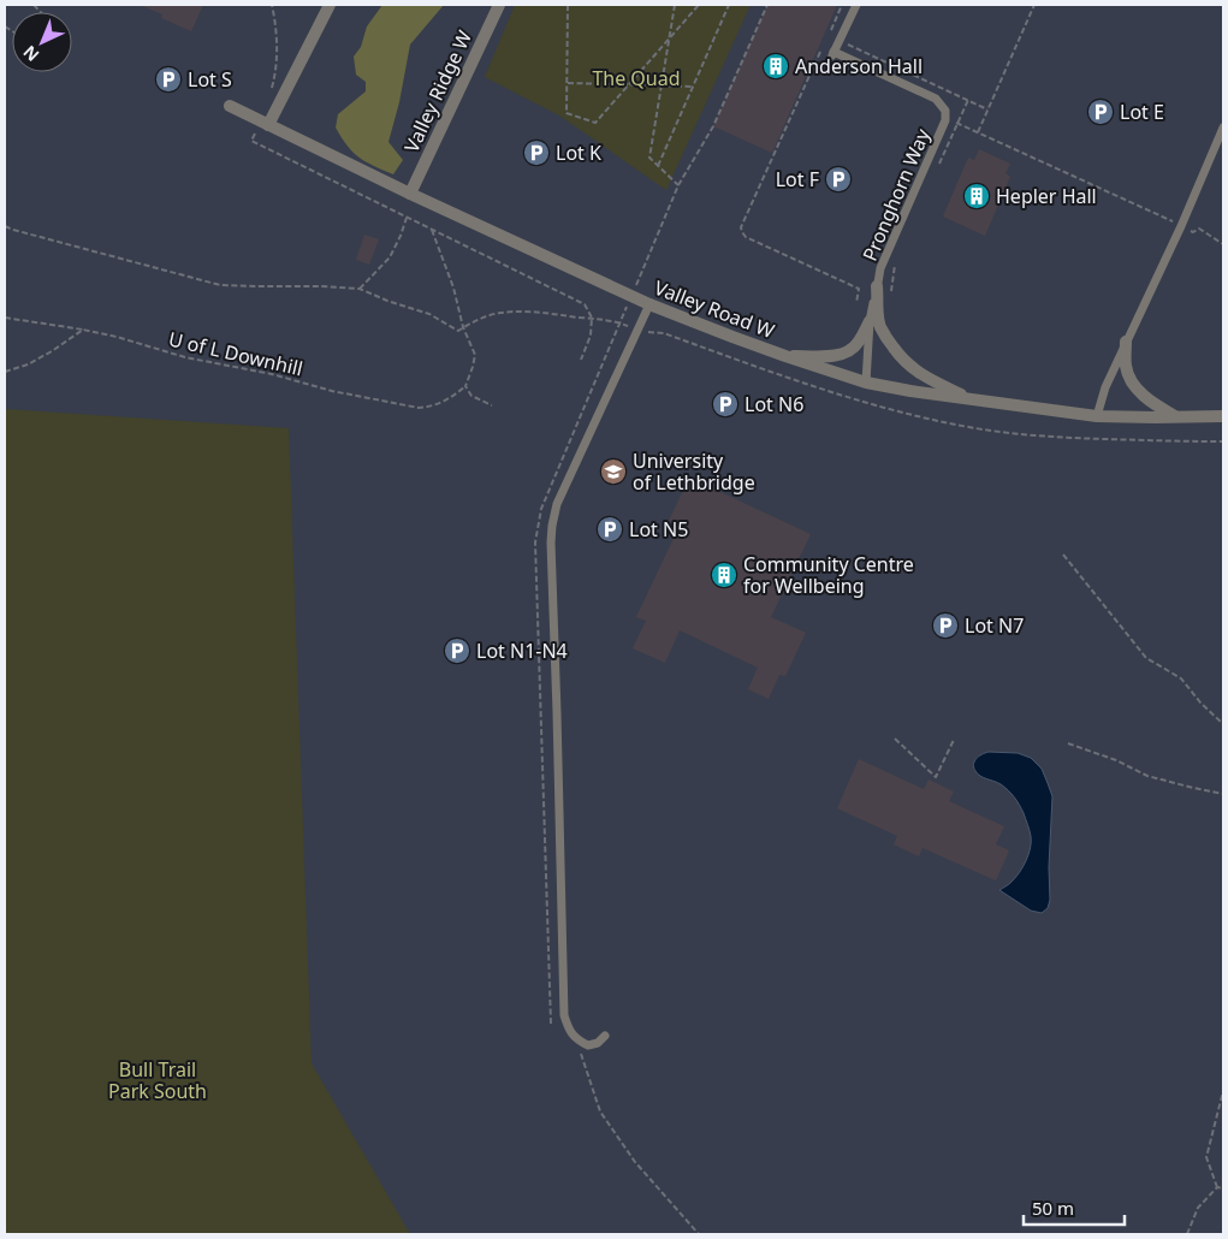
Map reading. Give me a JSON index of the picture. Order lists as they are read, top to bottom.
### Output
{
  "streets": {
    "street": ["Valley Ridge W", "Valley Road W"],
    "lane": ["Pronghorn Way"],
    "path": ["U of L Downhill"]
  },
  "crossings": [
    ["Valley Ridge W", "Valley Road W"],
    ["Pronghorn Way", "Valley Road W"]
  ],
  "parks": ["The Quad", "Bull Trail Park South"],
  "places": {
    "building": ["Anderson Hall", "Hepler Hall", "Community Centre for Wellbeing"],
    "parking": [
      "Lot S",
      "Lot E",
      "Lot K",
      "Lot F",
      "Lot N6",
      "Lot N5",
      "Lot N7",
      "Lot N1-N4"
    ],
    "school or university": ["University of Lethbridge"]
  },
  "scale_bar": "50 m",
  "north": "bottom left"
}
